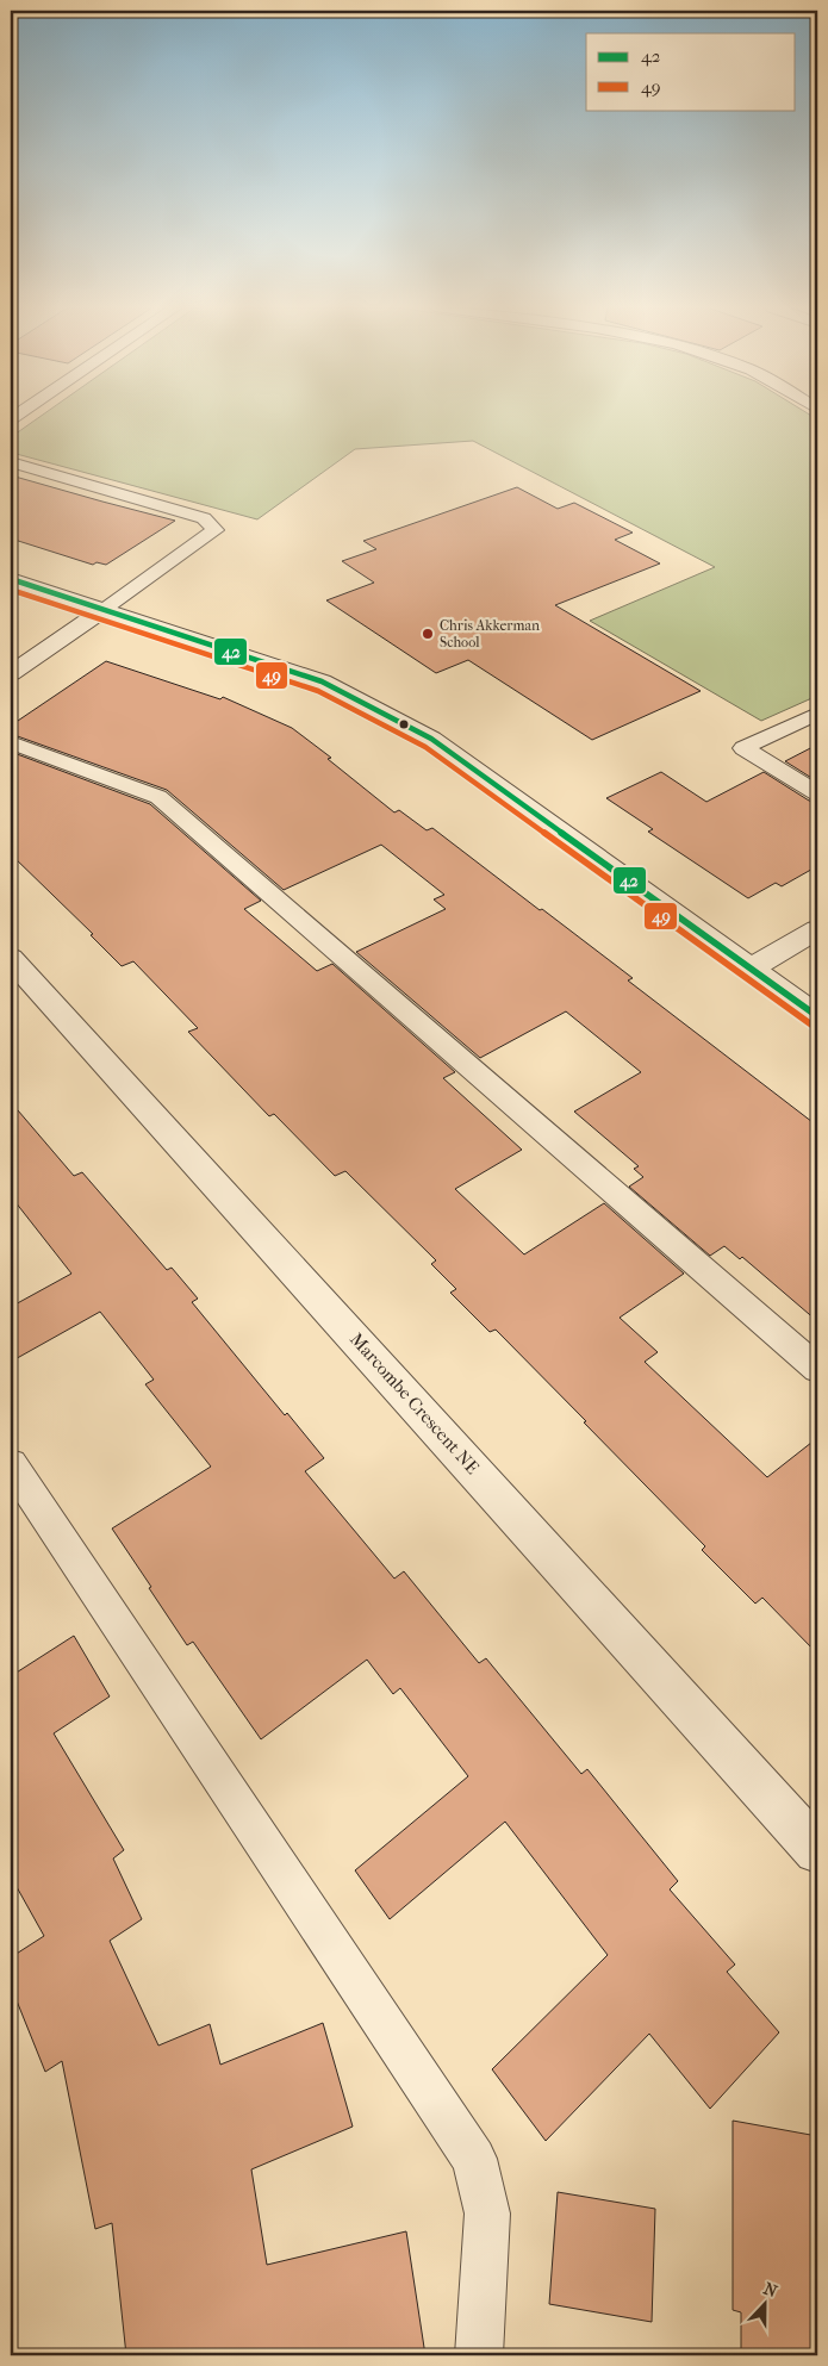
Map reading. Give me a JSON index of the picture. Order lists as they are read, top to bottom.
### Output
{
  "streets": {
    "street": ["Marcombe Crescent NE"]
  },
  "places": ["Chris Akkerman School"],
  "lines": ["transit line 42", "transit line 49"],
  "legend": ["42", "49"],
  "north": "top"
}
